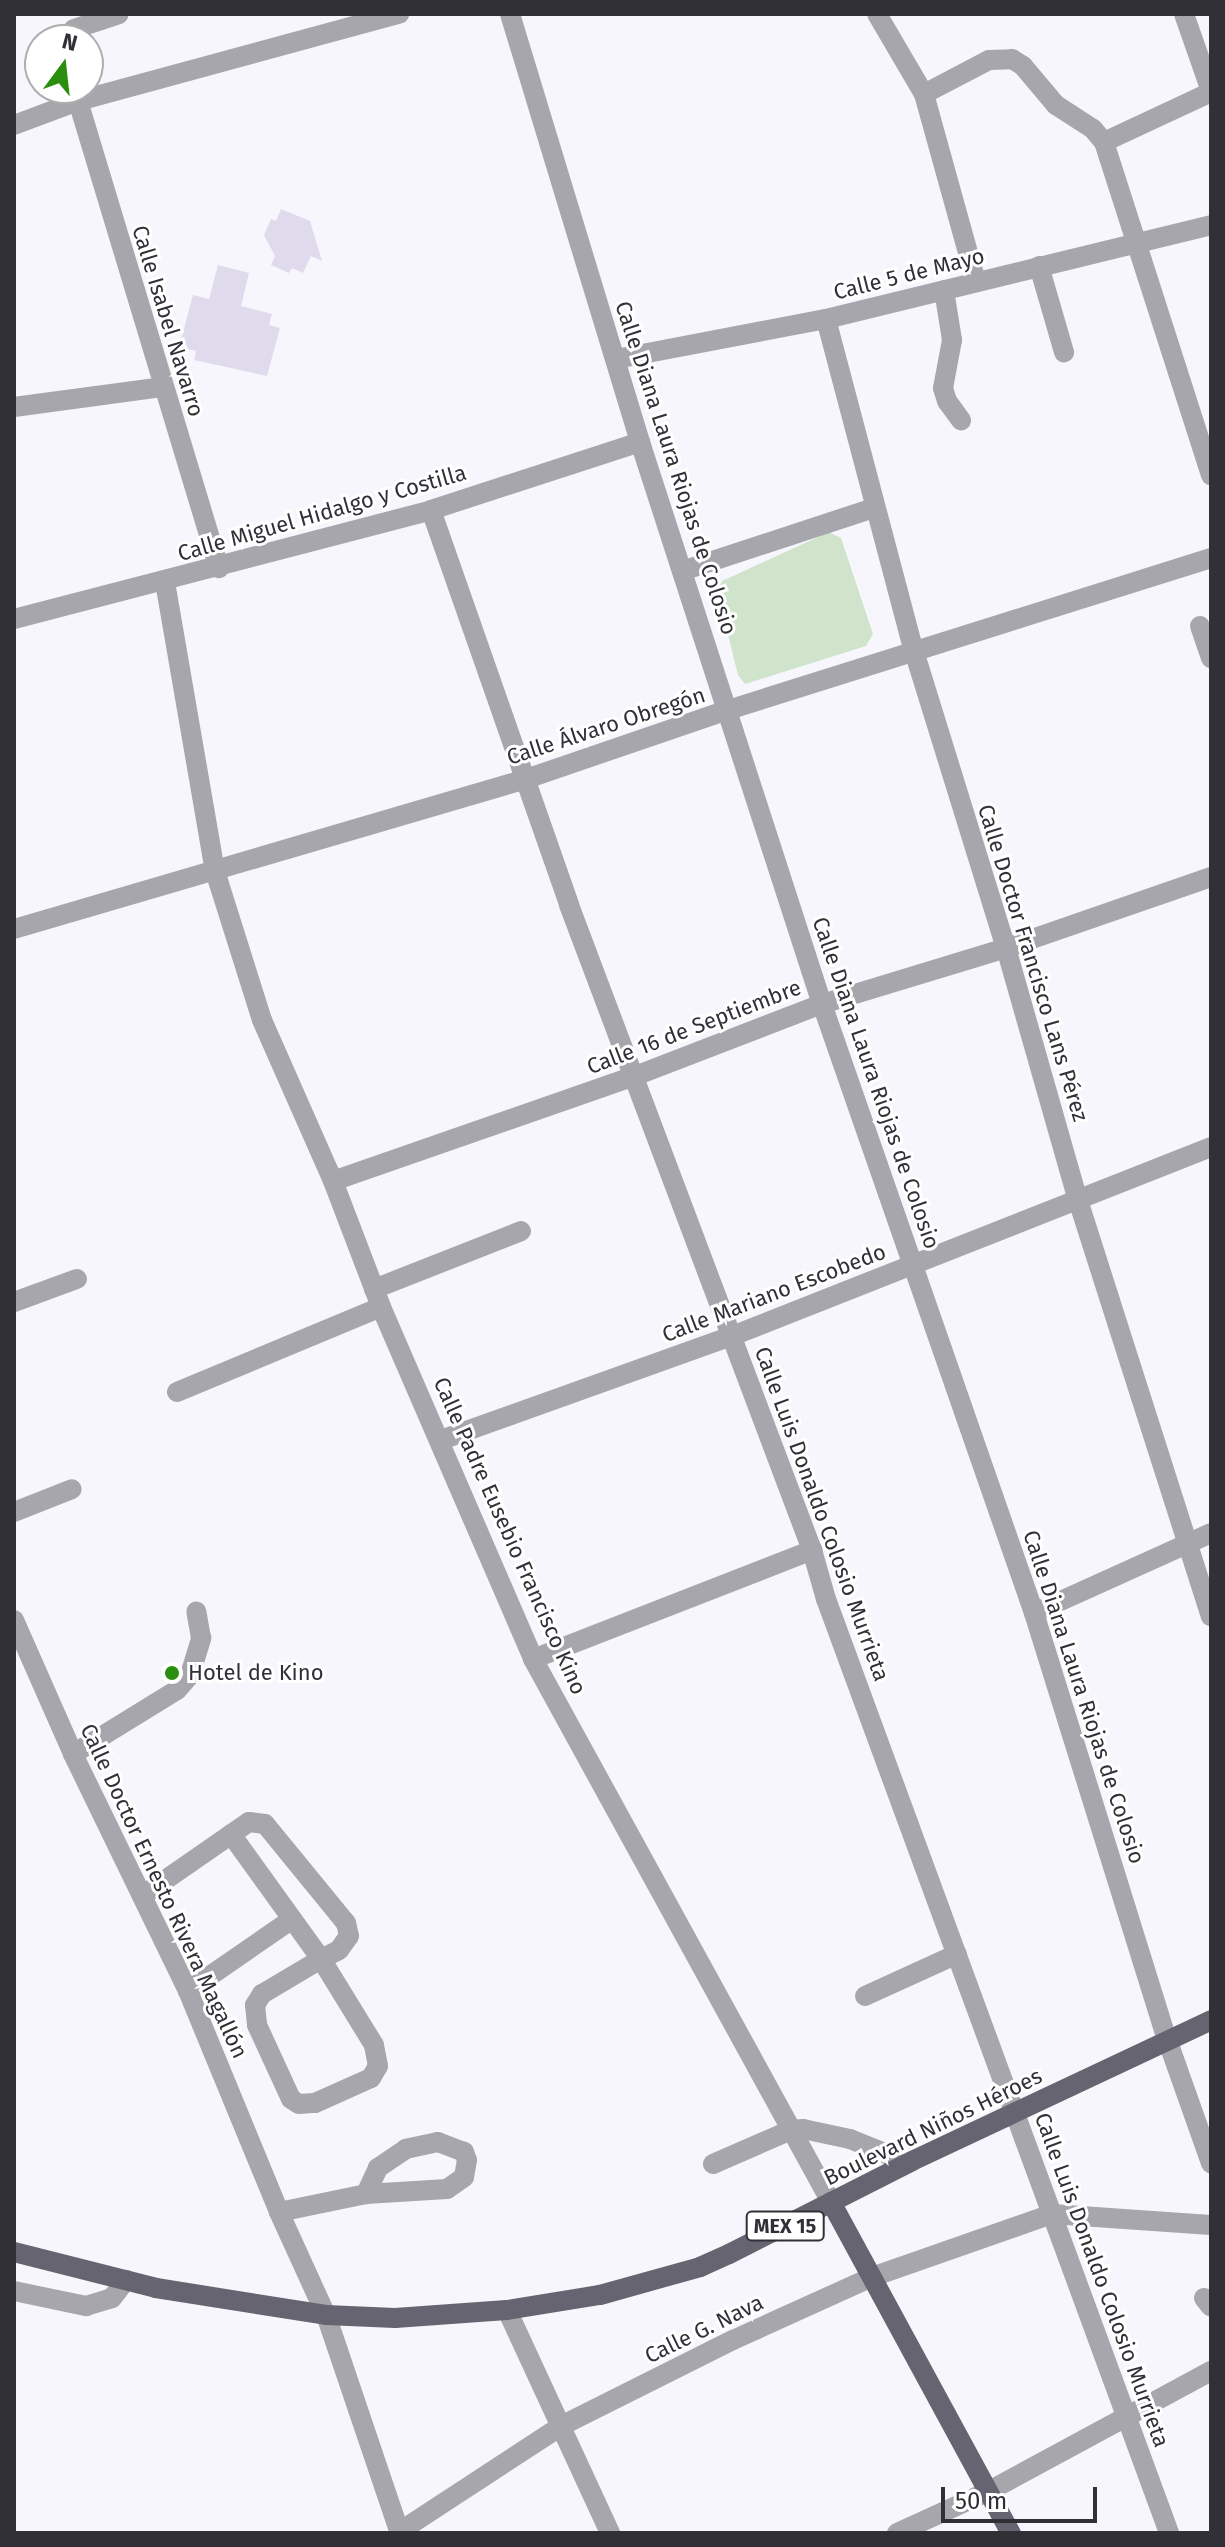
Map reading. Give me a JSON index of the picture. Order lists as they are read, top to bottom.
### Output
{
  "streets": {
    "main road": ["Calle Padre Eusebio Francisco Kino", "Boulevard Niños Héroes", "MEX 15"],
    "street": [
      "Calle 5 de Mayo",
      "Calle Isabel Navarro",
      "Calle Diana Laura Riojas de Colosio",
      "Calle Miguel Hidalgo y Costilla",
      "Calle Álvaro Obregón",
      "Calle Doctor Francisco Lans Pérez",
      "Calle 16 de Septiembre",
      "Calle Mariano Escobedo",
      "Calle Luis Donaldo Colosio Murrieta",
      "Calle Doctor Ernesto Rivera Magallón",
      "Calle G. Nava"
    ]
  },
  "crossings": [
    ["Calle 5 de Mayo", "Calle Diana Laura Riojas de Colosio"],
    ["Calle 5 de Mayo", "Calle Doctor Francisco Lans Pérez"],
    ["Calle Isabel Navarro", "Calle Miguel Hidalgo y Costilla"],
    ["Calle Diana Laura Riojas de Colosio", "Calle Miguel Hidalgo y Costilla"],
    ["Calle Diana Laura Riojas de Colosio", "Calle Álvaro Obregón"],
    ["Calle Diana Laura Riojas de Colosio", "Calle 16 de Septiembre"],
    ["Calle Diana Laura Riojas de Colosio", "Calle Mariano Escobedo"],
    ["Calle Diana Laura Riojas de Colosio", "Boulevard Niños Héroes"],
    ["Calle Miguel Hidalgo y Costilla", "Calle Luis Donaldo Colosio Murrieta"],
    ["Calle Miguel Hidalgo y Costilla", "Calle Padre Eusebio Francisco Kino"],
    ["Calle Álvaro Obregón", "Calle Doctor Francisco Lans Pérez"],
    ["Calle Álvaro Obregón", "Calle Luis Donaldo Colosio Murrieta"],
    ["Calle Álvaro Obregón", "Calle Padre Eusebio Francisco Kino"],
    ["Calle Doctor Francisco Lans Pérez", "Calle 16 de Septiembre"],
    ["Calle Doctor Francisco Lans Pérez", "Calle Mariano Escobedo"],
    ["Calle 16 de Septiembre", "Calle Luis Donaldo Colosio Murrieta"],
    ["Calle 16 de Septiembre", "Calle Padre Eusebio Francisco Kino"],
    ["Calle Mariano Escobedo", "Calle Luis Donaldo Colosio Murrieta"],
    ["Calle Mariano Escobedo", "Calle Padre Eusebio Francisco Kino"],
    ["Calle Luis Donaldo Colosio Murrieta", "Boulevard Niños Héroes"],
    ["Calle Luis Donaldo Colosio Murrieta", "Calle G. Nava"],
    ["Calle Padre Eusebio Francisco Kino", "Boulevard Niños Héroes"],
    ["Calle Padre Eusebio Francisco Kino", "Calle G. Nava"],
    ["Calle Doctor Ernesto Rivera Magallón", "Boulevard Niños Héroes"],
    ["Calle Doctor Ernesto Rivera Magallón", "Calle G. Nava"]
  ],
  "places": ["Hotel de Kino"],
  "scale_bar": "50 m",
  "north": "top"
}
